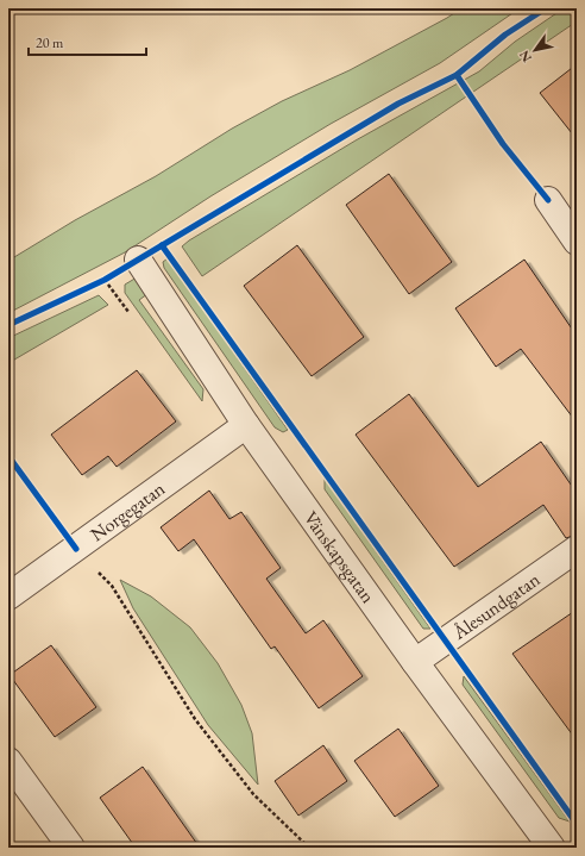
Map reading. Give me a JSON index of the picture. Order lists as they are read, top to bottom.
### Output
{
  "streets": {
    "street": ["Norgegatan", "Vänskapsgatan", "Ålesundgatan"]
  },
  "crossings": [
    ["Norgegatan", "Vänskapsgatan"],
    ["Vänskapsgatan", "Ålesundgatan"]
  ],
  "scale_bar": "20 m",
  "north": "bottom left"
}
